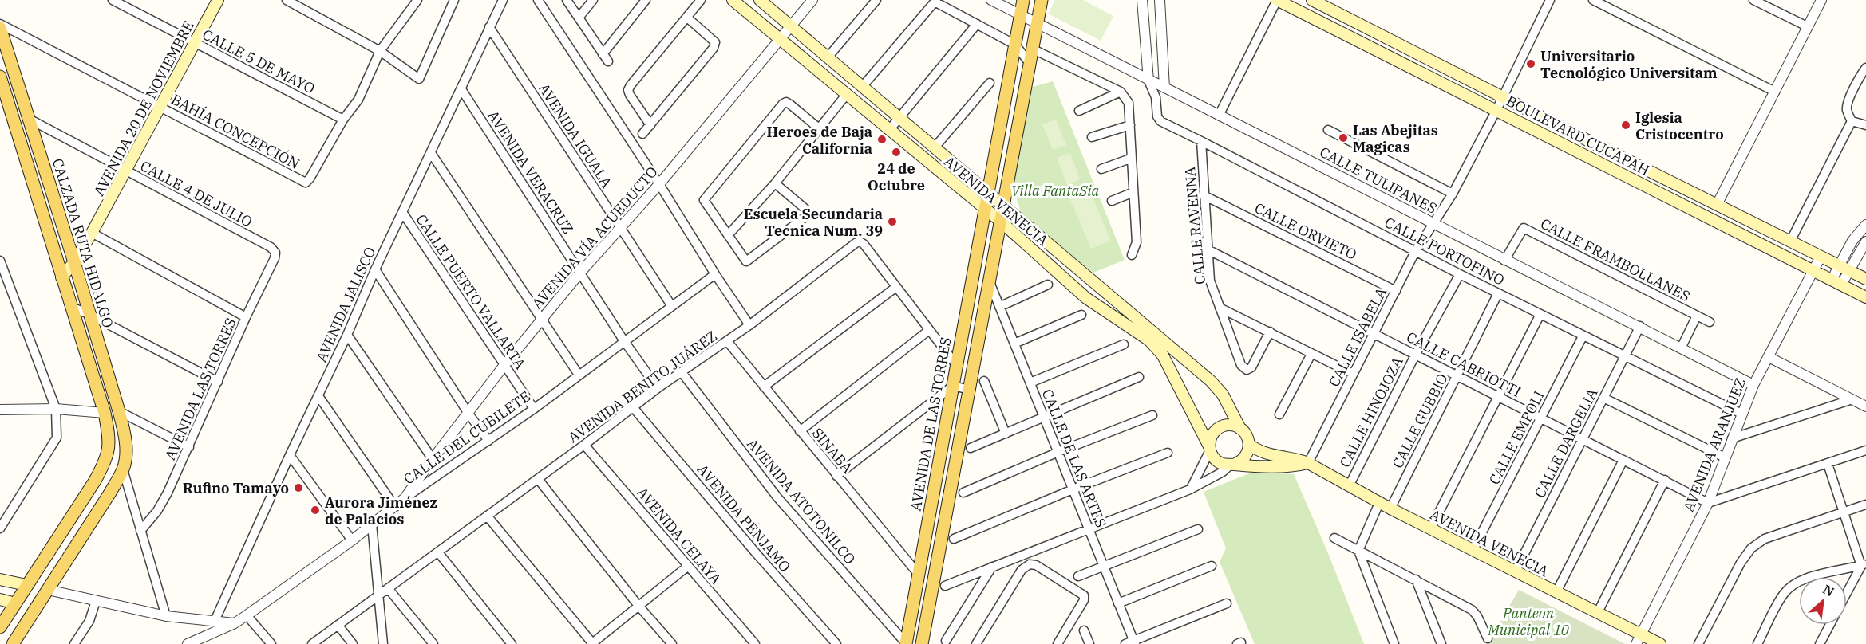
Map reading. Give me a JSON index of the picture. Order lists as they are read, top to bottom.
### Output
{
  "streets": {
    "main road": [
      "AVENIDA 20 DE NOVIEMBRE",
      "BOULEVARD CUCAPAH",
      "AVENIDA VENECIA",
      "CALZADA RUTA HIDALGO",
      "AVENIDA DE LAS TORRES"
    ],
    "street": [
      "CALLE 5 DE MAYO",
      "BAHÍA CONCEPCIÓN",
      "AVENIDA IGUALA",
      "AVENIDA VERACRUZ",
      "CALLE TULIPANES",
      "CALLE 4 DE JULIO",
      "CALLE RAVENNA",
      "CALLE ORVIETO",
      "AVENIDA VÍA ACUEDUCTO",
      "CALLE PORTOFINO",
      "CALLE FRAMBOLLANES",
      "CALLE PUERTO VALLARTA",
      "AVENIDA JALISCO",
      "CALLE ISABELA",
      "CALLE CABRIOTTI",
      "AVENIDA BENITO JUÁREZ",
      "AVENIDA LAS TORRES",
      "CALLE HINOJOZA",
      "CALLE GUBBIO",
      "CALLE DEL CUBILETE",
      "CALLE EMPOLI",
      "CALLE DARGELIA",
      "AVENIDA ARANJUEZ",
      "SINABA",
      "CALLE DE LAS ARTES",
      "AVENIDA ATOTONILCO",
      "AVENIDA PÉNJAMO",
      "AVENIDA CELAYA"
    ]
  },
  "crossings": [
    ["CALLE 5 DE MAYO", "AVENIDA 20 DE NOVIEMBRE"],
    ["CALLE 5 DE MAYO", "BAHÍA CONCEPCIÓN"],
    ["AVENIDA 20 DE NOVIEMBRE", "BAHÍA CONCEPCIÓN"],
    ["AVENIDA 20 DE NOVIEMBRE", "CALLE 4 DE JULIO"],
    ["AVENIDA 20 DE NOVIEMBRE", "CALZADA RUTA HIDALGO"],
    ["AVENIDA IGUALA", "AVENIDA VÍA ACUEDUCTO"],
    ["AVENIDA IGUALA", "AVENIDA JALISCO"],
    ["AVENIDA IGUALA", "CALLE DEL CUBILETE"],
    ["BOULEVARD CUCAPAH", "CALLE ISABELA"],
    ["BOULEVARD CUCAPAH", "AVENIDA ARANJUEZ"],
    ["AVENIDA VERACRUZ", "AVENIDA VÍA ACUEDUCTO"],
    ["AVENIDA VERACRUZ", "AVENIDA JALISCO"],
    ["AVENIDA VERACRUZ", "AVENIDA BENITO JUÁREZ"],
    ["AVENIDA VERACRUZ", "CALLE DEL CUBILETE"],
    ["CALLE TULIPANES", "CALLE PORTOFINO"],
    ["CALLE TULIPANES", "CALLE FRAMBOLLANES"],
    ["CALLE TULIPANES", "CALLE ISABELA"],
    ["CALLE TULIPANES", "AVENIDA DE LAS TORRES"],
    ["CALLE TULIPANES", "CALLE DARGELIA"],
    ["CALLE TULIPANES", "AVENIDA ARANJUEZ"],
    ["CALLE 4 DE JULIO", "CALZADA RUTA HIDALGO"],
    ["CALLE 4 DE JULIO", "AVENIDA LAS TORRES"],
    ["AVENIDA VENECIA", "AVENIDA VÍA ACUEDUCTO"],
    ["AVENIDA VENECIA", "CALLE ISABELA"],
    ["AVENIDA VENECIA", "CALLE HINOJOZA"],
    ["AVENIDA VENECIA", "CALLE GUBBIO"],
    ["AVENIDA VENECIA", "AVENIDA DE LAS TORRES"],
    ["AVENIDA VENECIA", "CALLE EMPOLI"],
    ["AVENIDA VENECIA", "CALLE DARGELIA"],
    ["AVENIDA VENECIA", "AVENIDA ARANJUEZ"],
    ["CALLE RAVENNA", "CALLE ORVIETO"],
    ["CALLE RAVENNA", "CALLE PORTOFINO"],
    ["CALLE RAVENNA", "CALLE CABRIOTTI"],
    ["CALLE ORVIETO", "CALLE ISABELA"],
    ["AVENIDA VÍA ACUEDUCTO", "CALLE PUERTO VALLARTA"],
    ["AVENIDA VÍA ACUEDUCTO", "CALLE DEL CUBILETE"],
    ["CALLE PORTOFINO", "CALLE ISABELA"],
    ["CALLE PORTOFINO", "CALLE HINOJOZA"],
    ["CALLE PORTOFINO", "CALLE GUBBIO"],
    ["CALLE PORTOFINO", "CALLE EMPOLI"],
    ["CALLE PORTOFINO", "CALLE DARGELIA"],
    ["CALLE PORTOFINO", "AVENIDA ARANJUEZ"],
    ["CALLE PUERTO VALLARTA", "AVENIDA JALISCO"],
    ["CALLE PUERTO VALLARTA", "CALLE DEL CUBILETE"],
    ["CALLE ISABELA", "CALLE CABRIOTTI"],
    ["CALLE CABRIOTTI", "CALLE HINOJOZA"],
    ["CALLE CABRIOTTI", "CALLE GUBBIO"],
    ["CALLE CABRIOTTI", "CALLE EMPOLI"],
    ["CALLE CABRIOTTI", "CALLE DARGELIA"],
    ["CALLE CABRIOTTI", "AVENIDA ARANJUEZ"],
    ["AVENIDA BENITO JUÁREZ", "AVENIDA DE LAS TORRES"],
    ["AVENIDA BENITO JUÁREZ", "SINABA"],
    ["AVENIDA BENITO JUÁREZ", "AVENIDA ATOTONILCO"],
    ["AVENIDA BENITO JUÁREZ", "AVENIDA PÉNJAMO"],
    ["AVENIDA BENITO JUÁREZ", "AVENIDA CELAYA"],
    ["AVENIDA DE LAS TORRES", "SINABA"],
    ["AVENIDA DE LAS TORRES", "AVENIDA ATOTONILCO"]
  ],
  "parks": ["Villa FantaSia", "Panteon Municipal 10"],
  "places": [
    "Universitario Tecnológico Universitam",
    "Iglesia Cristocentro",
    "Las Abejitas Magicas",
    "Heroes de Baja California",
    "24 de Octubre",
    "Escuela Secundaria Tecnica Num. 39",
    "Rufino Tamayo",
    "Aurora Jiménez de Palacios"
  ],
  "north": "top right"
}
